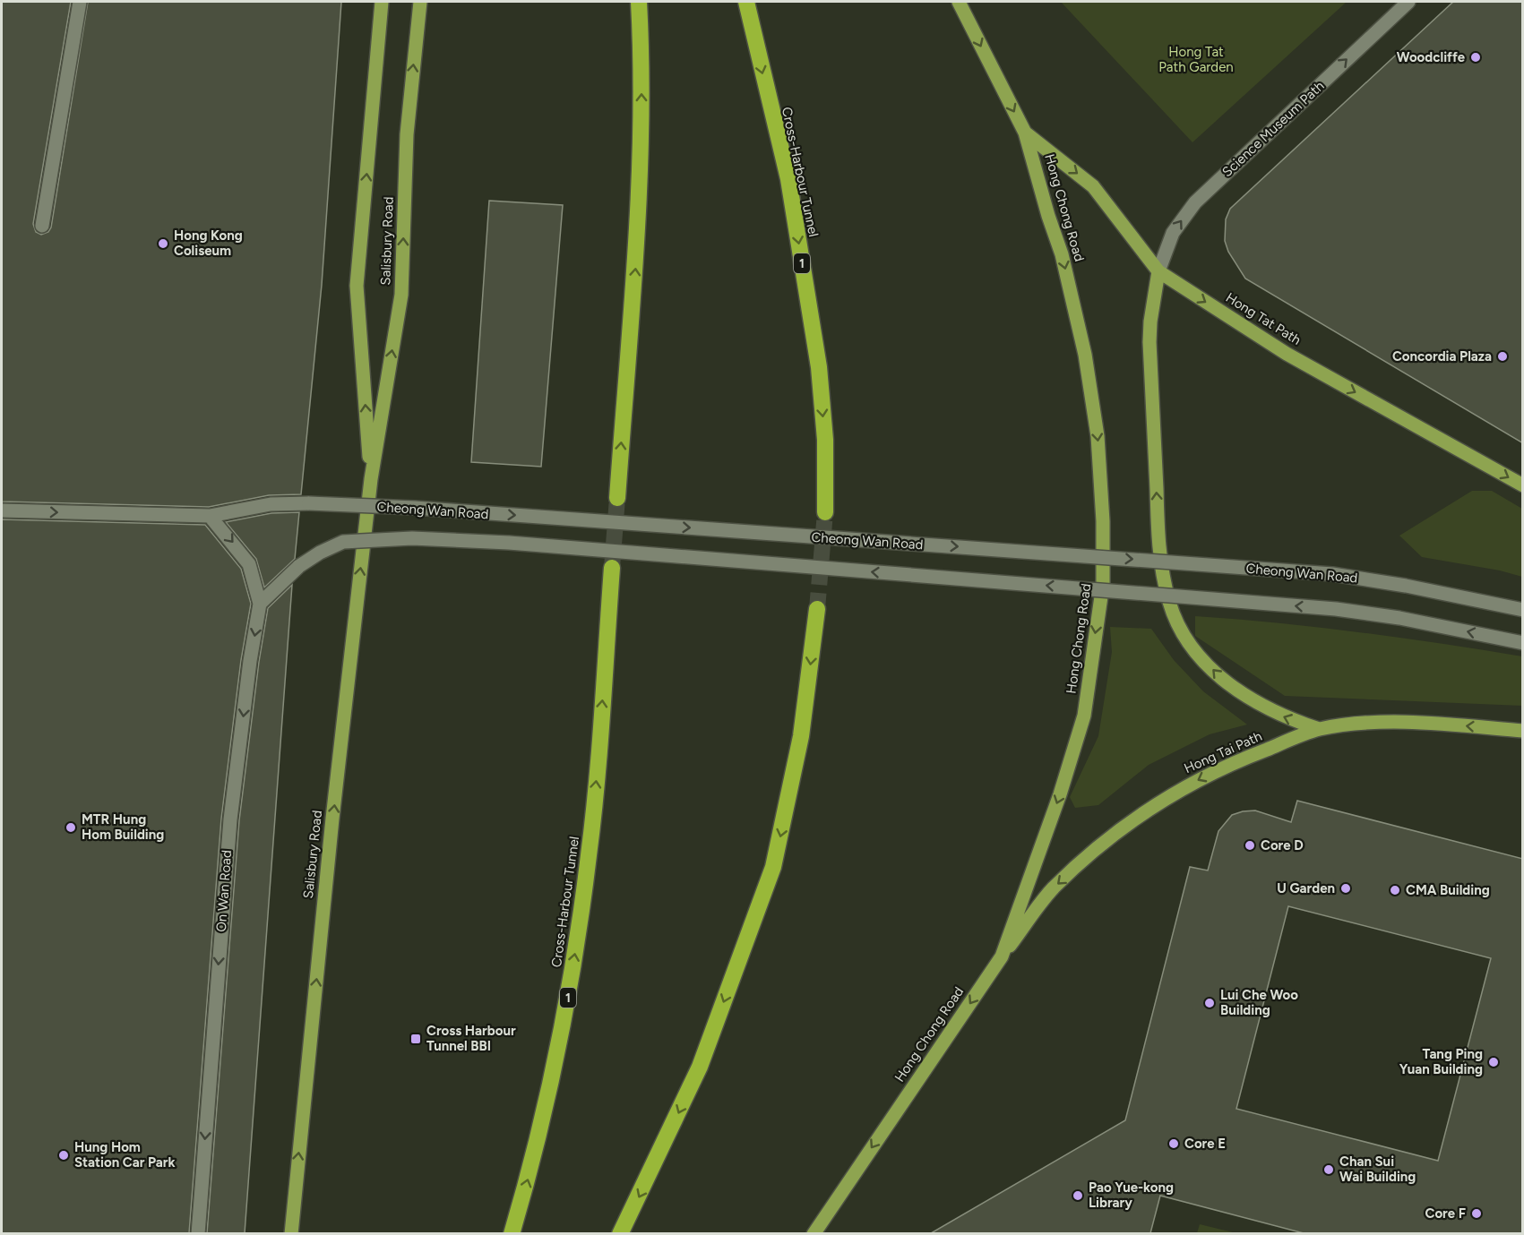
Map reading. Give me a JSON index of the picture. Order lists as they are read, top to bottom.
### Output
{
  "streets": {
    "highway": ["Cross-Harbour Tunnel", "1"],
    "main road": [
      "Hong Chong Road",
      "Salisbury Road",
      "Hong Tat Path",
      "Hong Tai Path"
    ],
    "street": ["Science Museum Path", "Cheong Wan Road", "On Wan Road"]
  },
  "crossings": [
    ["Science Museum Path", "Hong Tat Path"],
    ["Hong Chong Road", "Hong Tat Path"],
    ["Hong Chong Road", "Hong Tai Path"],
    ["Cheong Wan Road", "On Wan Road"]
  ],
  "one_way": [
    "Science Museum Path",
    "Hong Chong Road",
    "Salisbury Road",
    "Hong Tat Path",
    "Hong Tai Path",
    "On Wan Road"
  ],
  "parks": ["Hong Tat Path Garden"],
  "places": {
    "other": [
      "Woodcliffe",
      "Hong Kong Coliseum",
      "Concordia Plaza",
      "MTR Hung Hom Building",
      "Core D",
      "U Garden",
      "CMA Building",
      "Lui Che Woo Building",
      "Tang Ping Yuan Building",
      "Core E",
      "Hung Hom Station Car Park",
      "Chan Sui Wai Building",
      "Pao Yue-kong Library",
      "Core F"
    ],
    "transit": ["Cross Harbour Tunnel BBI"]
  }
}
